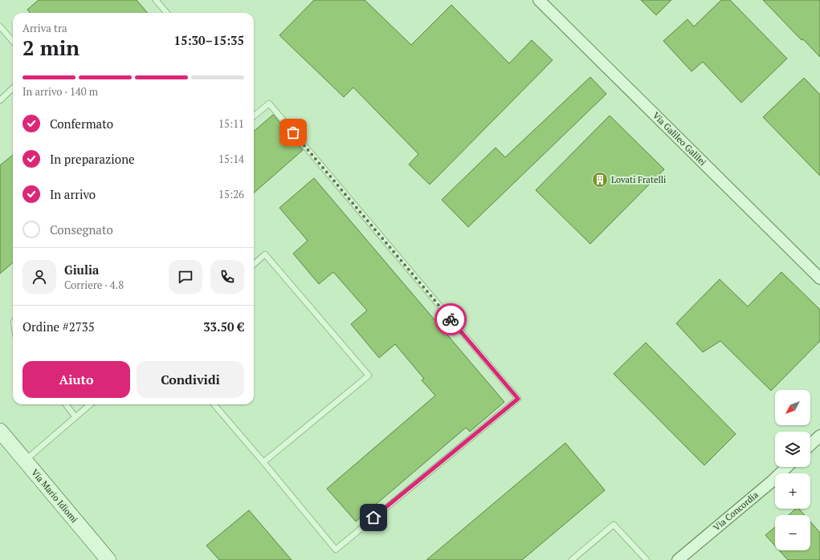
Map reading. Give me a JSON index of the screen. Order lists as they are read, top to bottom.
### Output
{
  "streets": {
    "street": ["Via Galileo Galilei", "Via Mario Idiomi", "Via Concordia"]
  },
  "places": {
    "building": ["Lovati Fratelli"]
  },
  "north": "bottom left",
  "page": {
    "heading": ["2 min", "Arriva tra", "15:30–15:35"],
    "panel": [
      "Giulia",
      "Corriere · 4.8",
      "Ordine #2735",
      "33.50 €"
    ],
    "bar": "In arrivo · 140 m",
    "list": [
      ["Confermato", "15:11"],
      ["In preparazione", "15:14"],
      ["In arrivo", "15:26"],
      "Consegnato"
    ],
    "buttons": ["Aiuto", "Condividi"],
    "map_buttons": ["+", "−"]
  }
}
